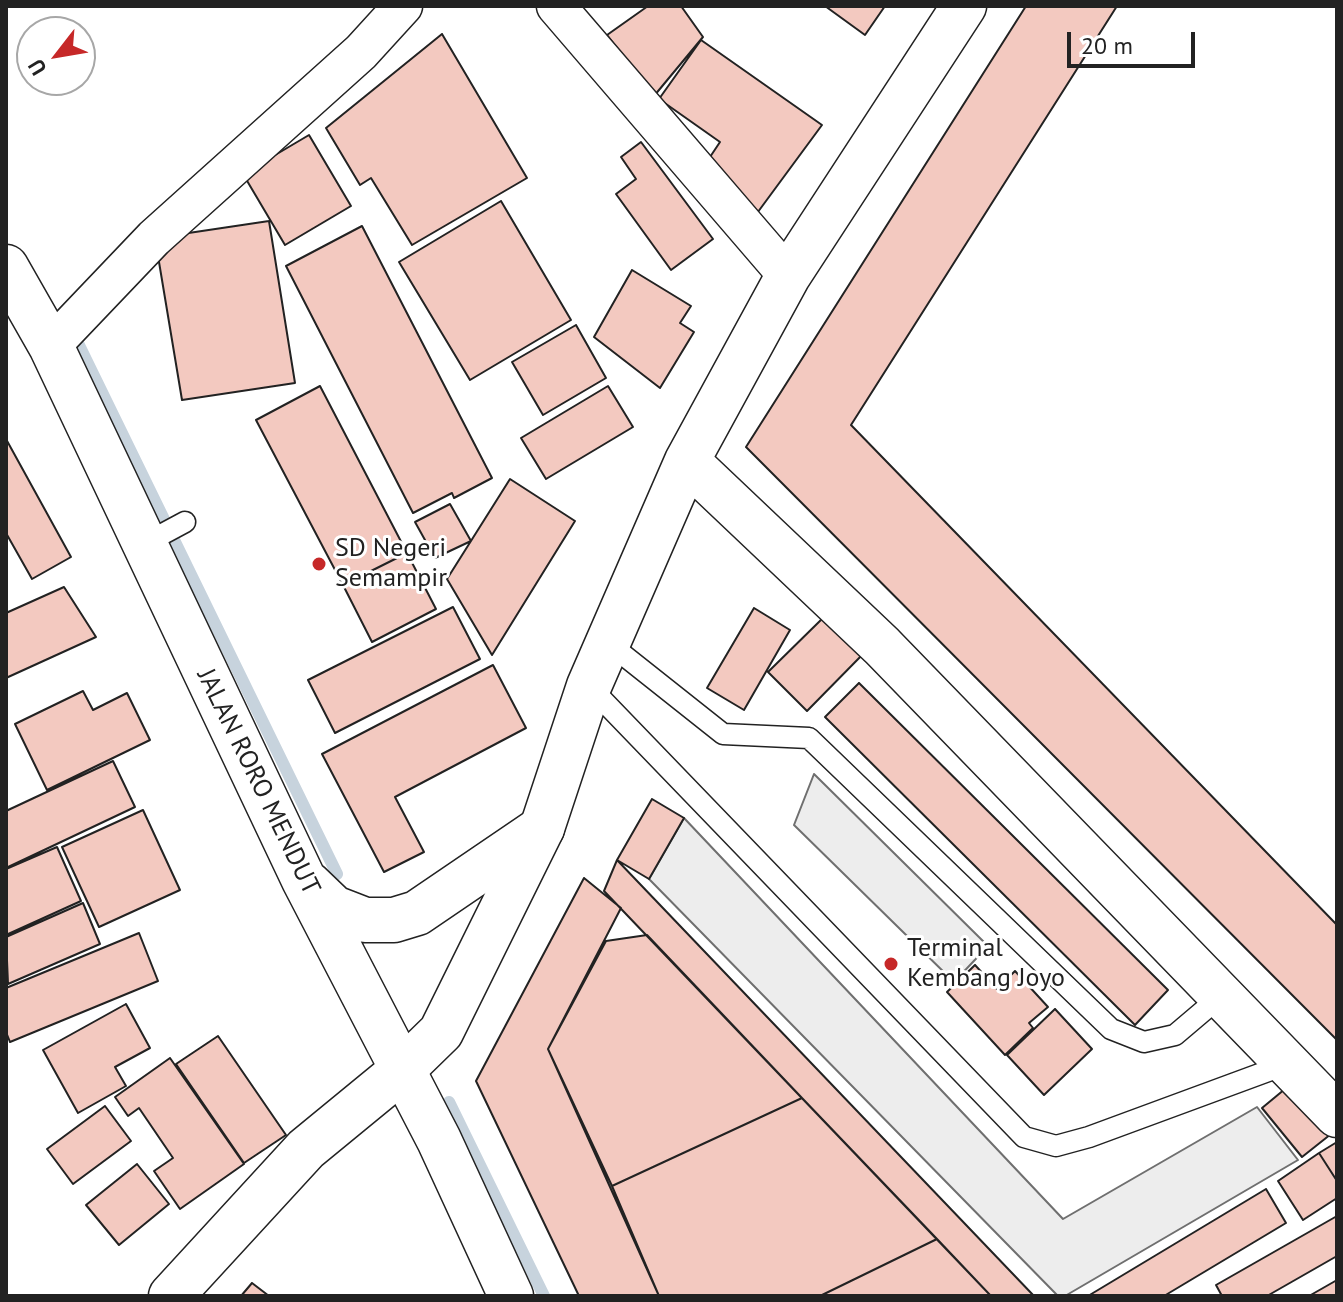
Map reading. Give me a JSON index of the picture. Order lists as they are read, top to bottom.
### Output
{
  "streets": {
    "main road": ["JALAN RORO MENDUT"]
  },
  "places": ["SD Negeri Semampir", "Terminal Kembang Joyo"],
  "scale_bar": "20 m",
  "north": "bottom left"
}
